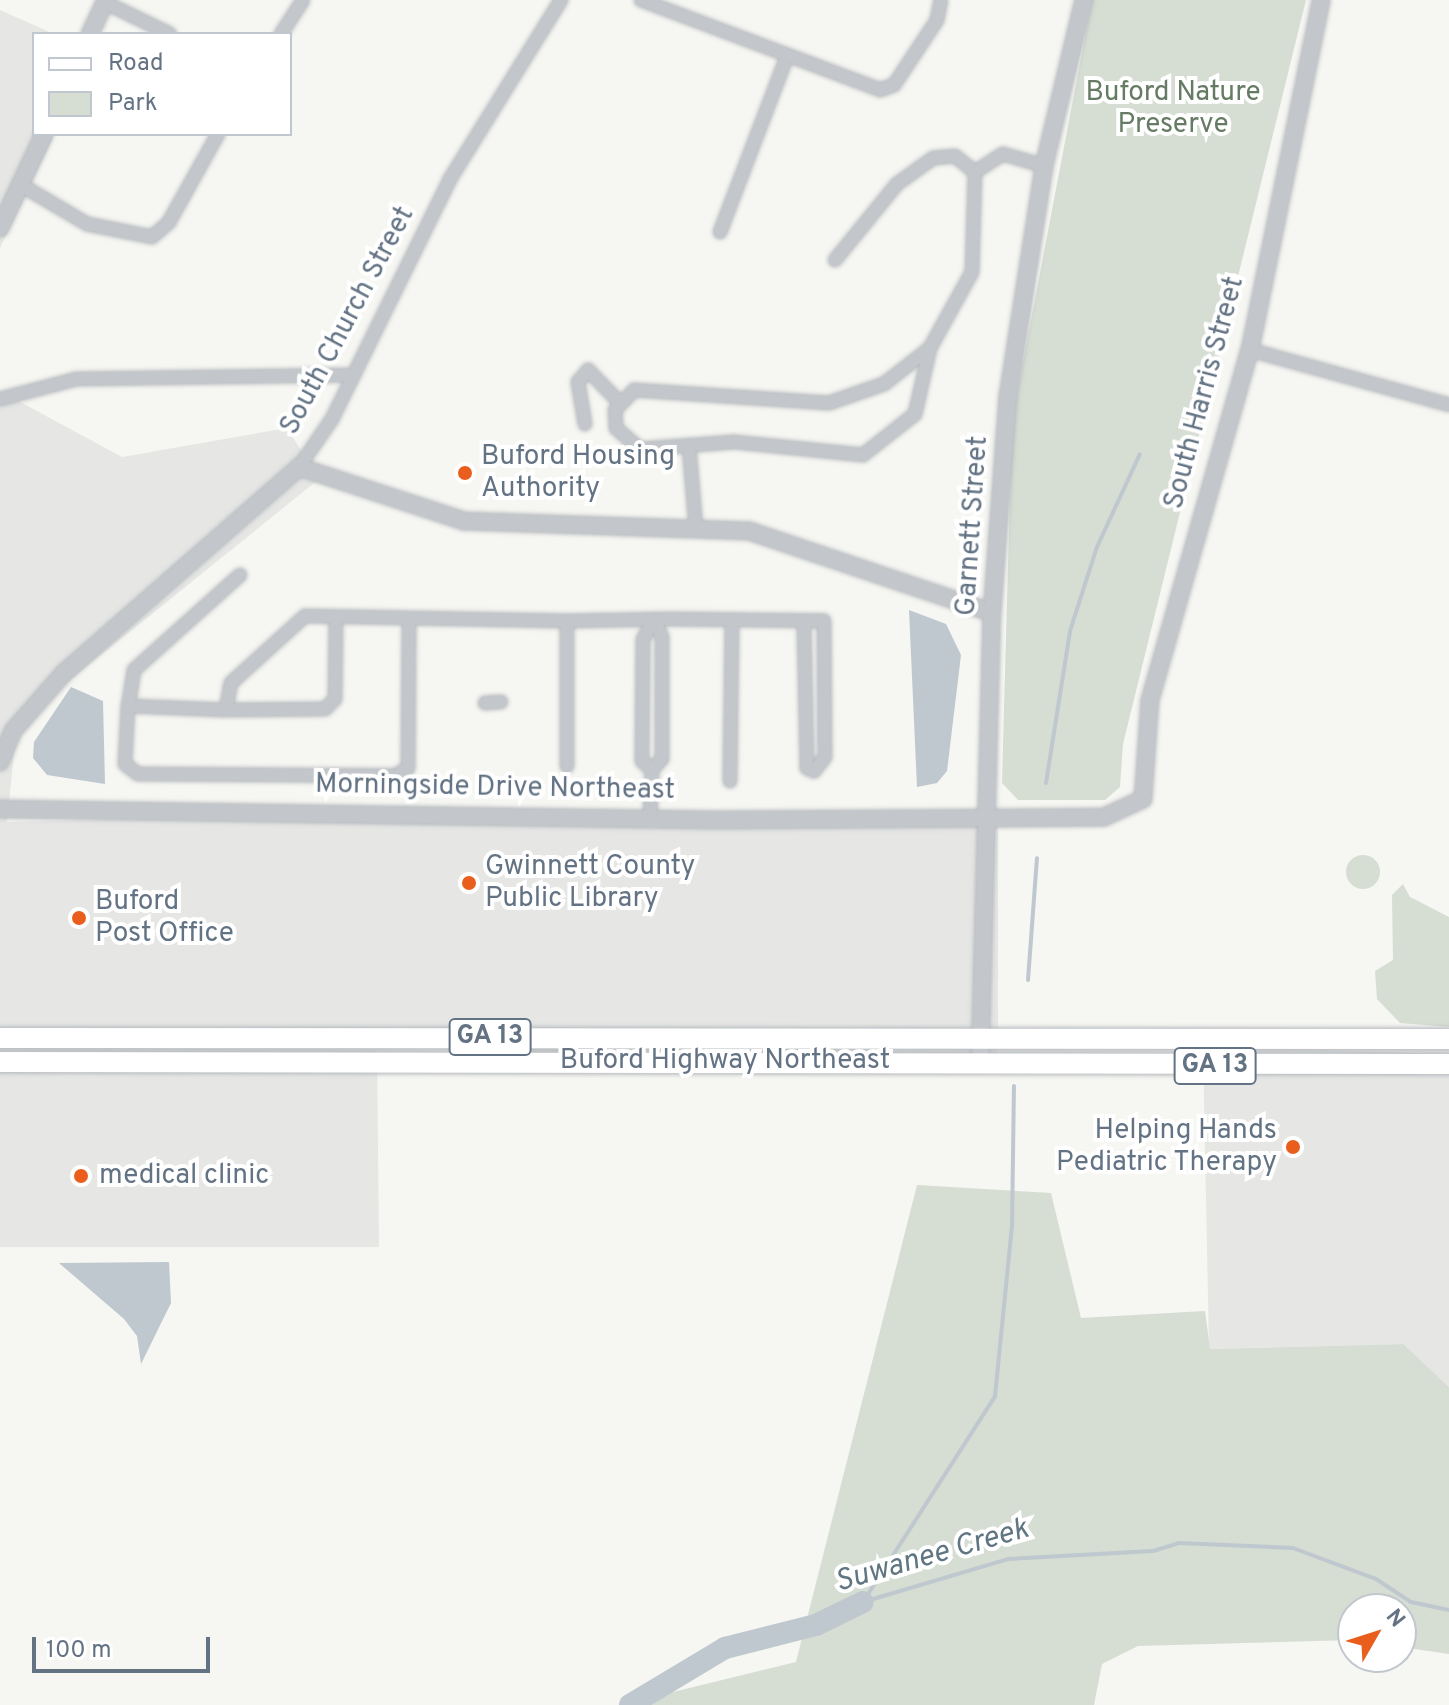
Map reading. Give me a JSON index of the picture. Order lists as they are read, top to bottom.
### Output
{
  "streets": {
    "main road": ["GA 13", "Buford Highway Northeast"],
    "street": [
      "South Church Street",
      "South Harris Street",
      "Garnett Street",
      "Morningside Drive Northeast"
    ]
  },
  "crossings": [
    ["South Harris Street", "Morningside Drive Northeast"],
    ["Garnett Street", "Morningside Drive Northeast"],
    ["Garnett Street", "Buford Highway Northeast"]
  ],
  "water": ["Suwanee Creek"],
  "parks": ["Buford Nature Preserve"],
  "places": [
    "Buford Housing Authority",
    "Gwinnett County Public Library",
    "Buford Post Office",
    "Helping Hands Pediatric Therapy",
    "medical clinic"
  ],
  "legend": ["Road", "Park"],
  "scale_bar": "100 m",
  "north": "top right"
}
